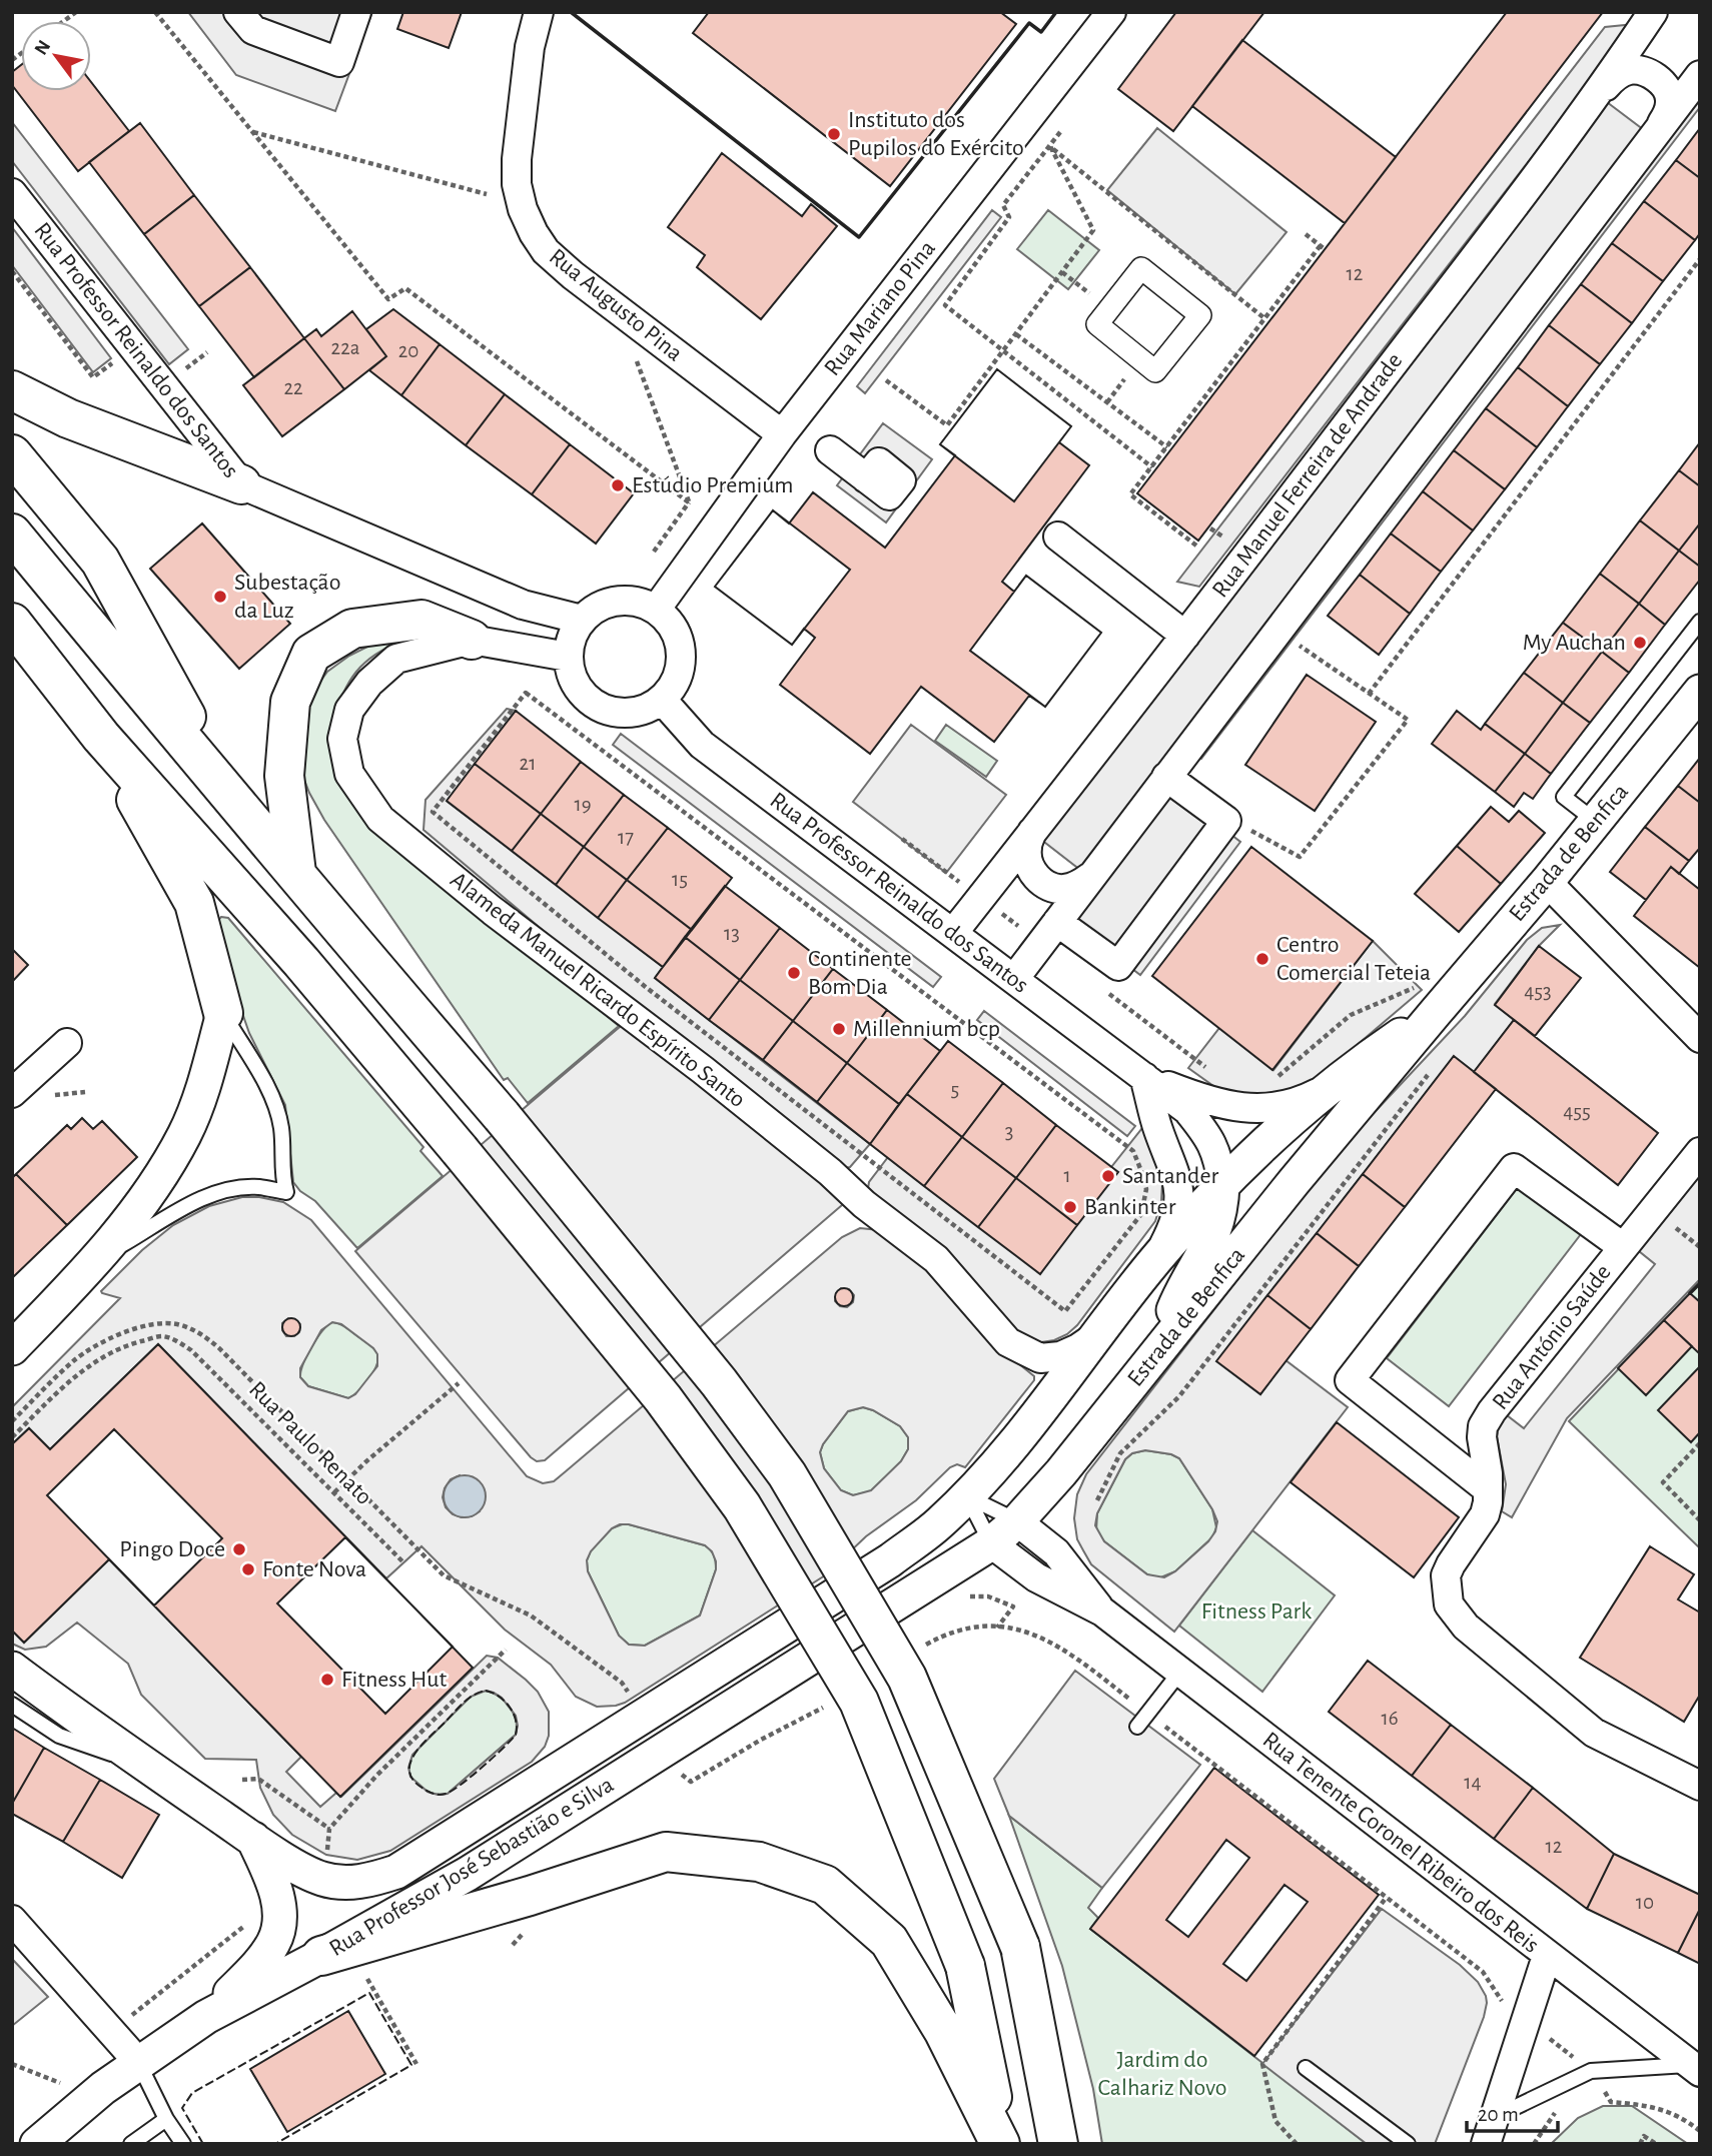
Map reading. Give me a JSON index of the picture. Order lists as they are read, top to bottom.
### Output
{
  "streets": {
    "street": [
      "Rua Augusto Pina",
      "Rua Mariano Pina",
      "Rua Professor Reinaldo dos Santos",
      "Rua Manuel Ferreira de Andrade",
      "Estrada de Benfica",
      "Alameda Manuel Ricardo Espírito Santo",
      "Rua António Saúde",
      "Rua Tenente Coronel Ribeiro dos Reis",
      "Rua Professor José Sebastião e Silva"
    ],
    "path": ["Rua Paulo Renato"]
  },
  "crossings": [
    ["Rua Augusto Pina", "Rua Mariano Pina"],
    ["Rua Mariano Pina", "Rua Professor Reinaldo dos Santos"],
    ["Rua Mariano Pina", "Alameda Manuel Ricardo Espírito Santo"],
    ["Rua Professor Reinaldo dos Santos", "Rua Manuel Ferreira de Andrade"],
    ["Rua Professor Reinaldo dos Santos", "Estrada de Benfica"],
    ["Rua Professor Reinaldo dos Santos", "Alameda Manuel Ricardo Espírito Santo"],
    ["Estrada de Benfica", "Alameda Manuel Ricardo Espírito Santo"],
    ["Estrada de Benfica", "Rua Tenente Coronel Ribeiro dos Reis"],
    ["Estrada de Benfica", "Rua Professor José Sebastião e Silva"]
  ],
  "parks": ["Fitness Park", "Jardim do Calhariz Novo"],
  "places": [
    "Instituto dos Pupilos do Exército",
    "Estúdio Premium",
    "Subestação da Luz",
    "My Auchan",
    "Centro Comercial Teteia",
    "Continente Bom Dia",
    "Millennium bcp",
    "Santander",
    "Bankinter",
    "Pingo Doce",
    "Fonte Nova",
    "Fitness Hut"
  ],
  "house_numbers": [
    "12",
    "22a",
    "20",
    "22",
    "21",
    "19",
    "17",
    "15",
    "13",
    "453",
    "5",
    "455",
    "3",
    "1",
    "16",
    "14",
    "12",
    "10"
  ],
  "scale_bar": "20 m",
  "north": "top left"
}
